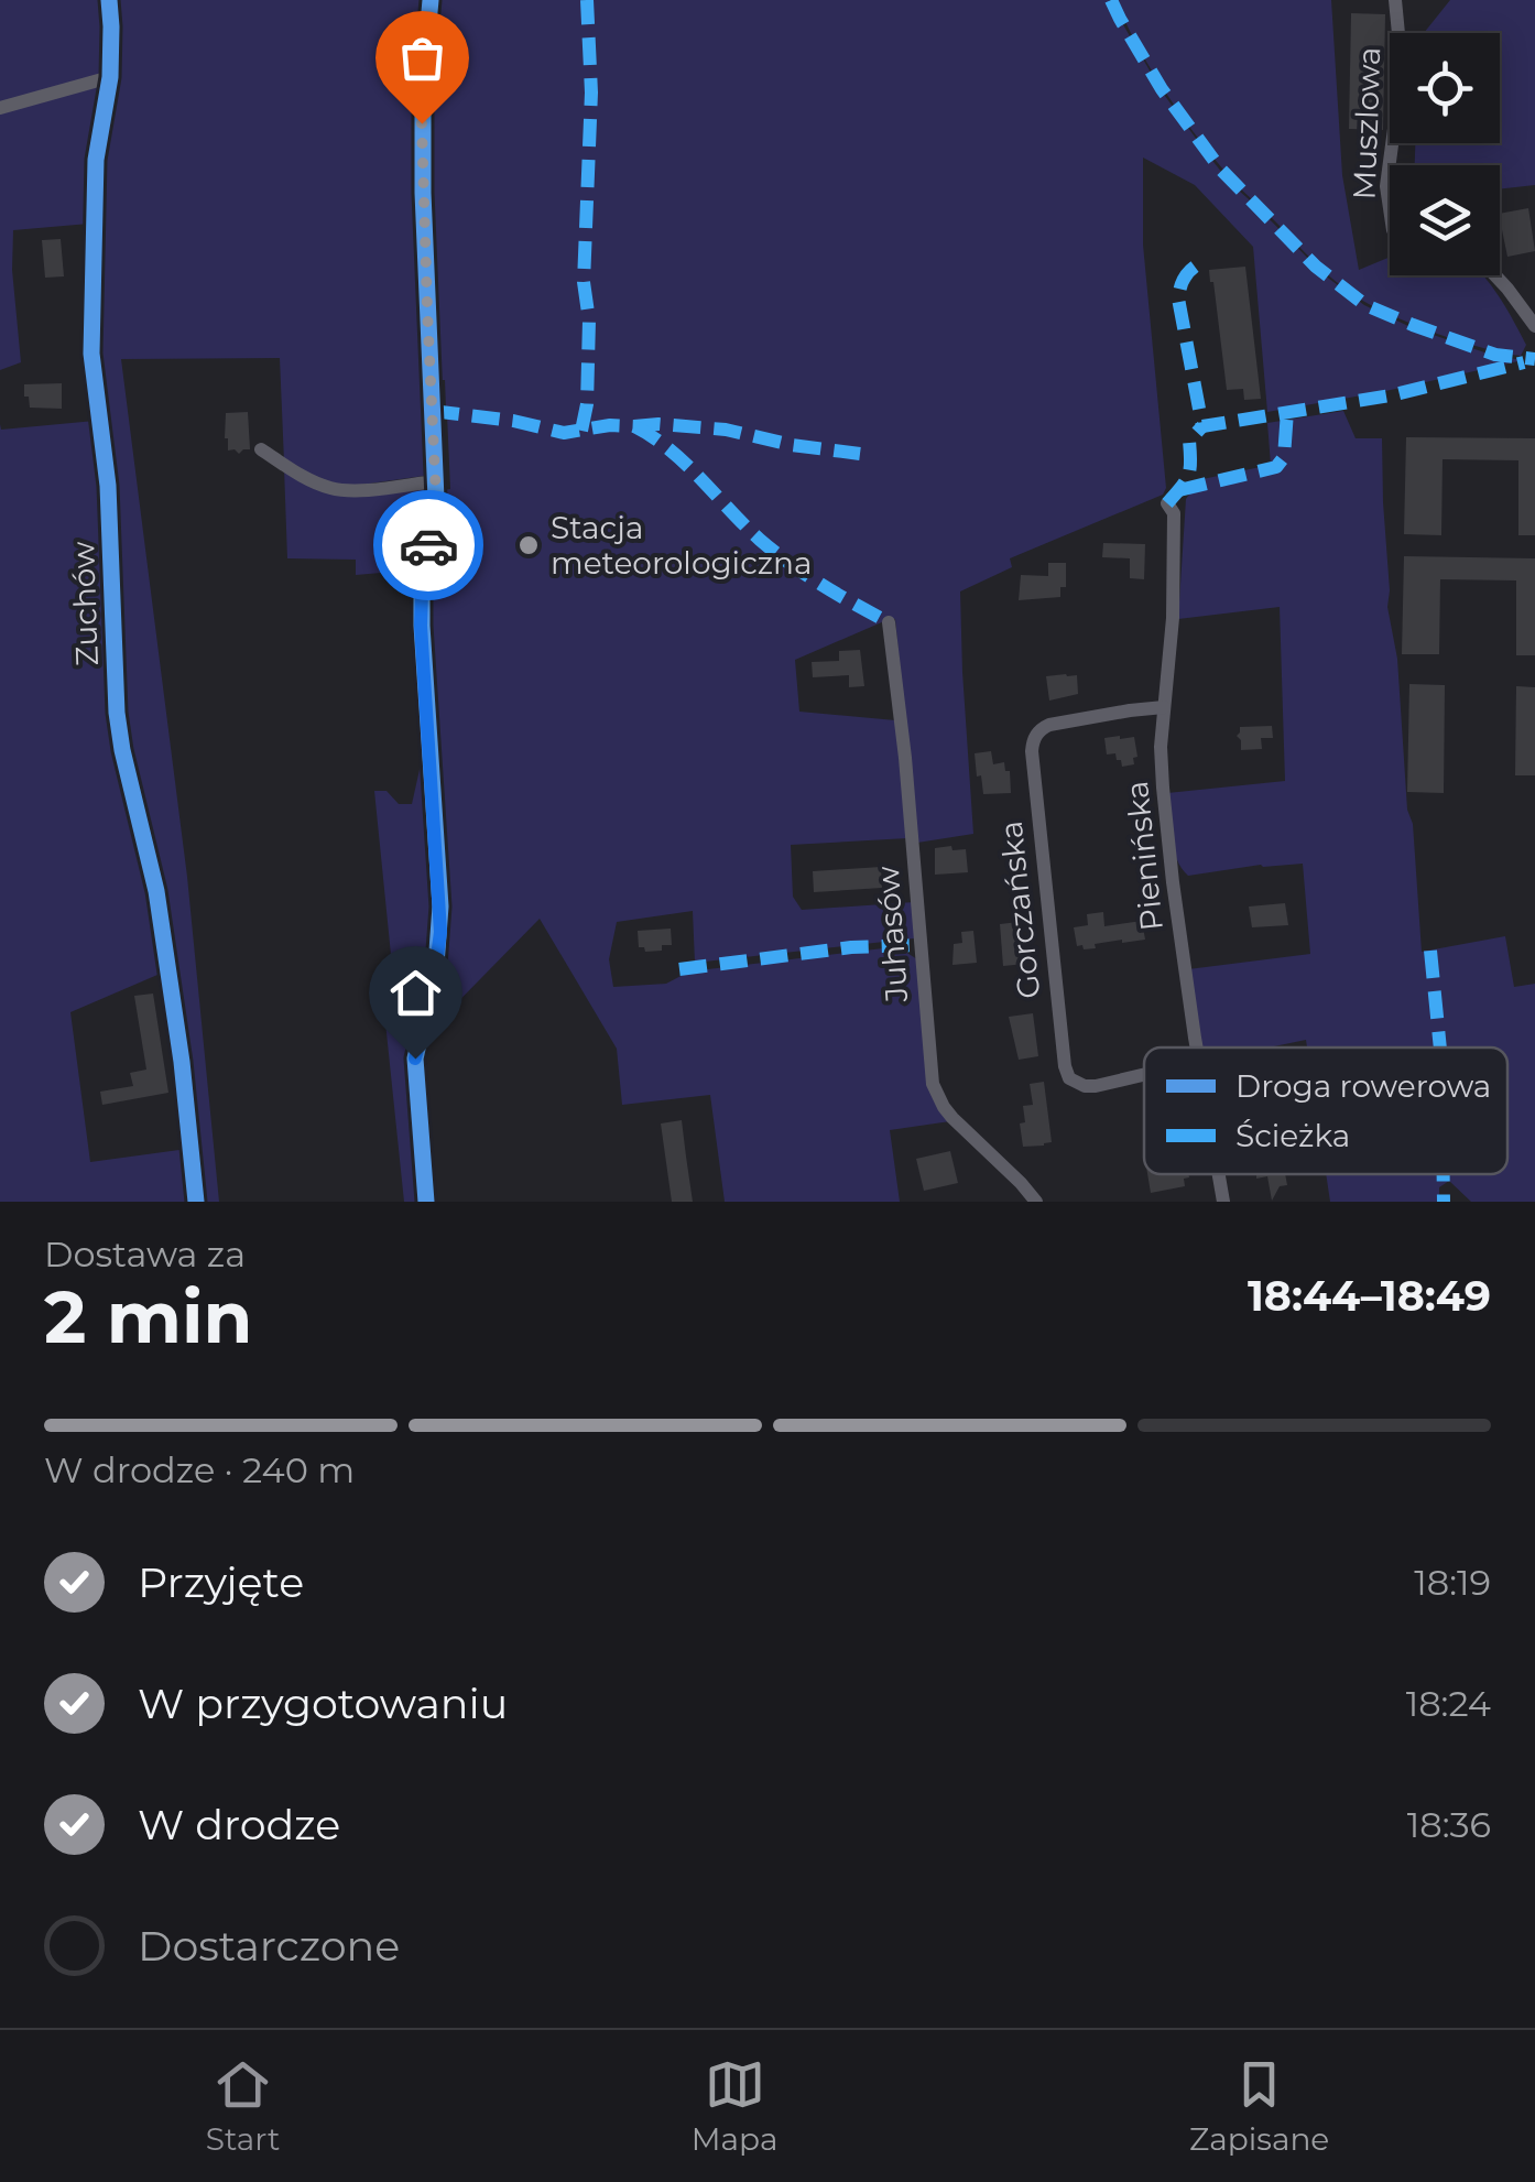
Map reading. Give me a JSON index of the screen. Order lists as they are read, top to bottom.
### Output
{
  "streets": {
    "street": [
      "Muszlowa",
      "Zuchów",
      "Pienińska",
      "Gorczańska",
      "Juhasów"
    ]
  },
  "crossings": [
    ["Pienińska", "Gorczańska"]
  ],
  "places": ["Stacja meteorologiczna"],
  "legend": ["Droga rowerowa", "Ścieżka"],
  "page": {
    "heading": ["2 min", "Dostawa za", "18:44–18:49"],
    "bar": "W drodze · 240 m",
    "list": [
      ["Przyjęte", "18:19"],
      ["W przygotowaniu", "18:24"],
      ["W drodze", "18:36"],
      "Dostarczone"
    ],
    "tabs": ["Start", "Mapa", "Zapisane"]
  }
}
